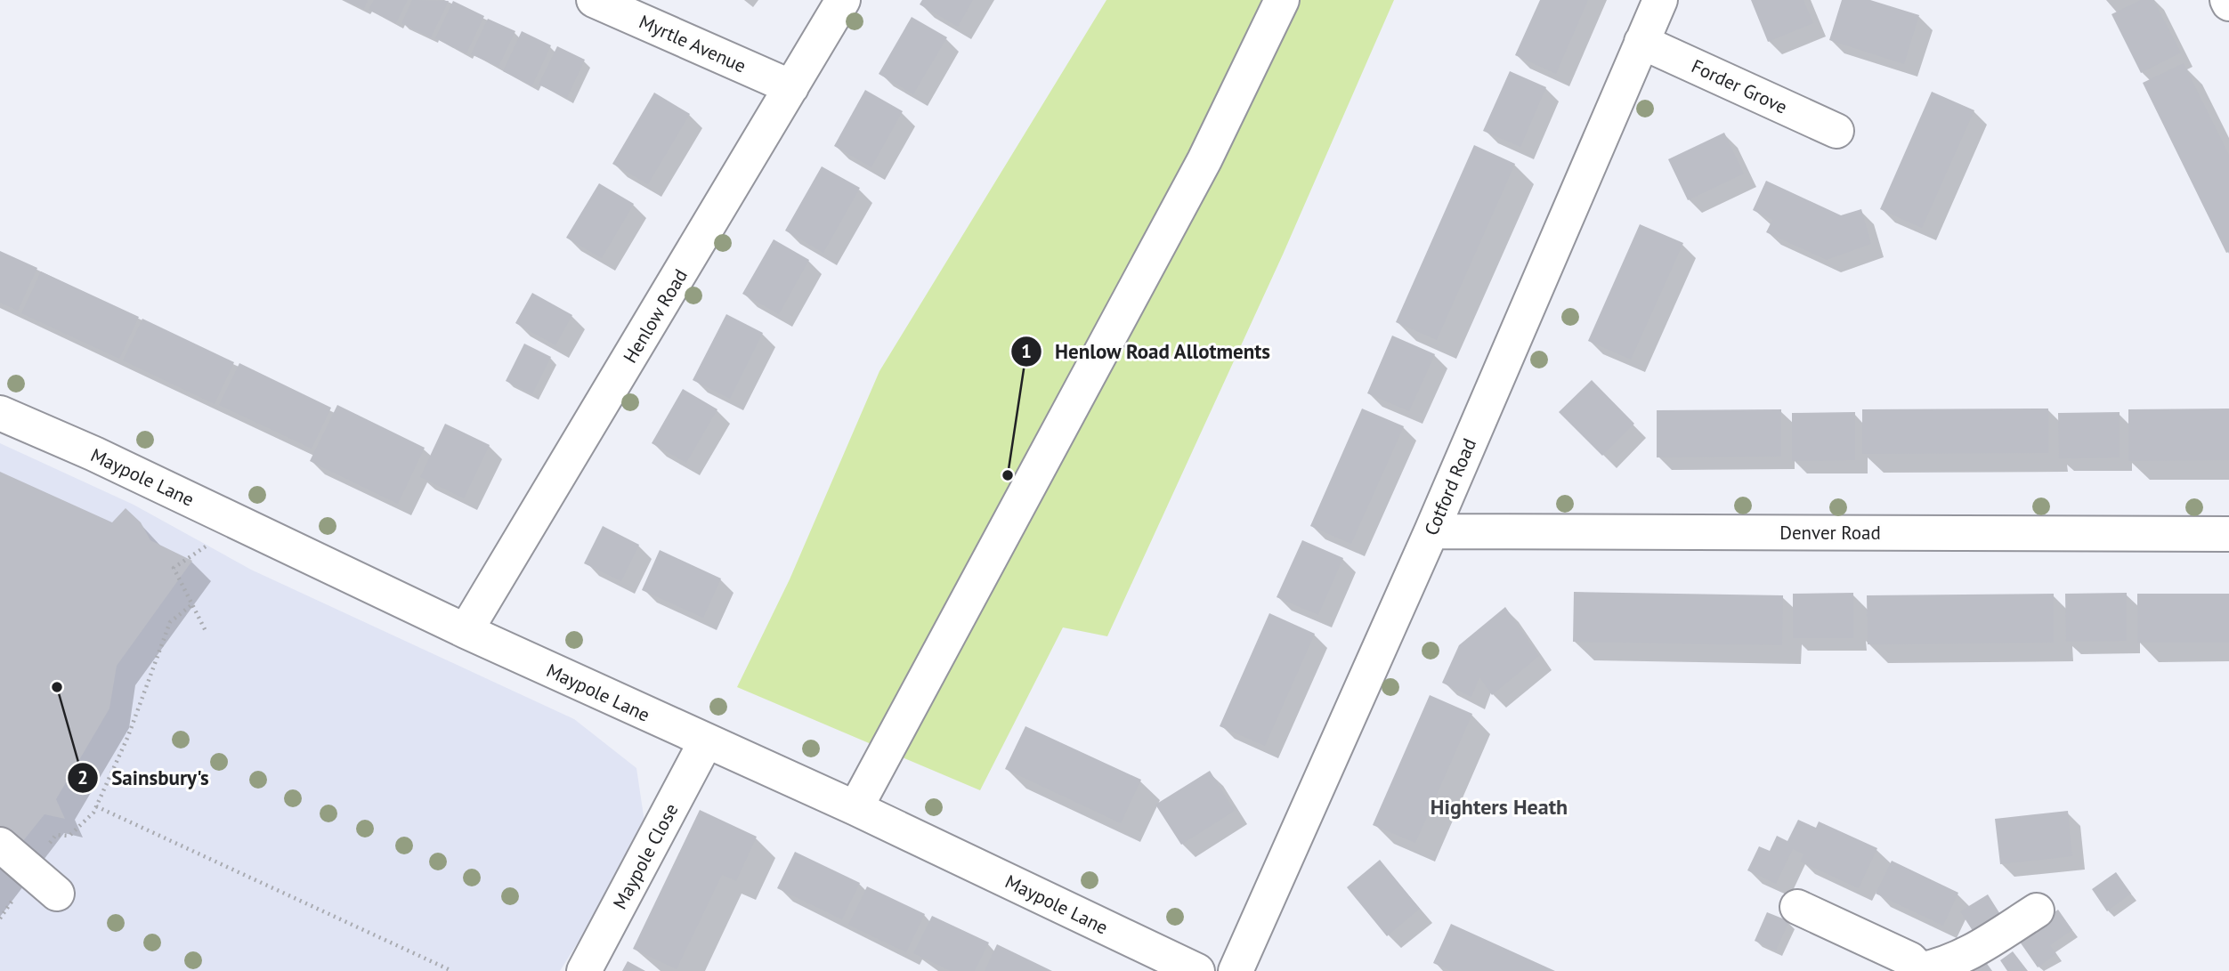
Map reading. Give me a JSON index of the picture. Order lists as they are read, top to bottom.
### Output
{
  "streets": {
    "street": [
      "Myrtle Avenue",
      "Forder Grove",
      "Henlow Road",
      "Maypole Lane",
      "Cotford Road",
      "Denver Road",
      "Maypole Close"
    ]
  },
  "crossings": [
    ["Myrtle Avenue", "Henlow Road"],
    ["Forder Grove", "Cotford Road"],
    ["Henlow Road", "Maypole Lane"],
    ["Maypole Lane", "Maypole Close"],
    ["Cotford Road", "Denver Road"]
  ],
  "districts": ["Highters Heath"],
  "places": ["Henlow Road Allotments", "Sainsbury's"]
}
